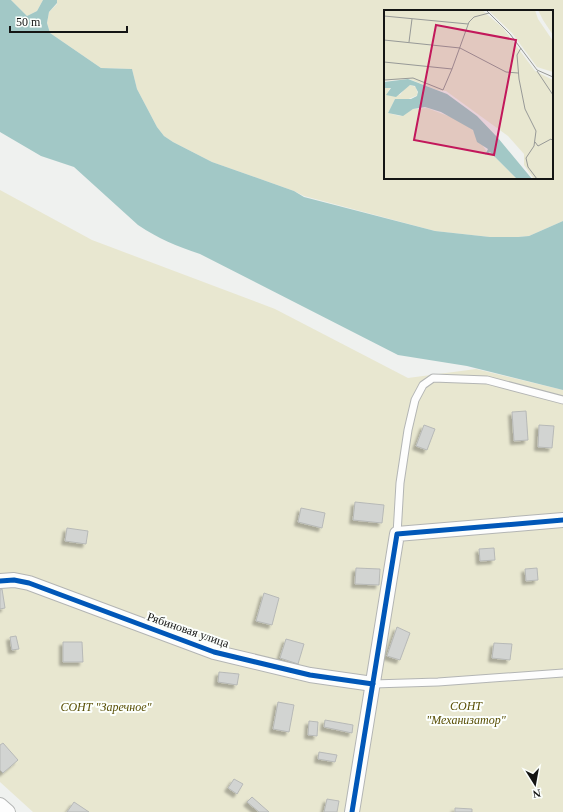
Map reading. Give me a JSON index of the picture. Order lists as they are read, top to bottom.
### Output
{
  "streets": {
    "street": ["Рябиновая улица"]
  },
  "parks": ["СОНТ \"Механизатор\"", "СОНТ \"Заречное\""],
  "scale_bar": "50 m",
  "north": "bottom"
}
